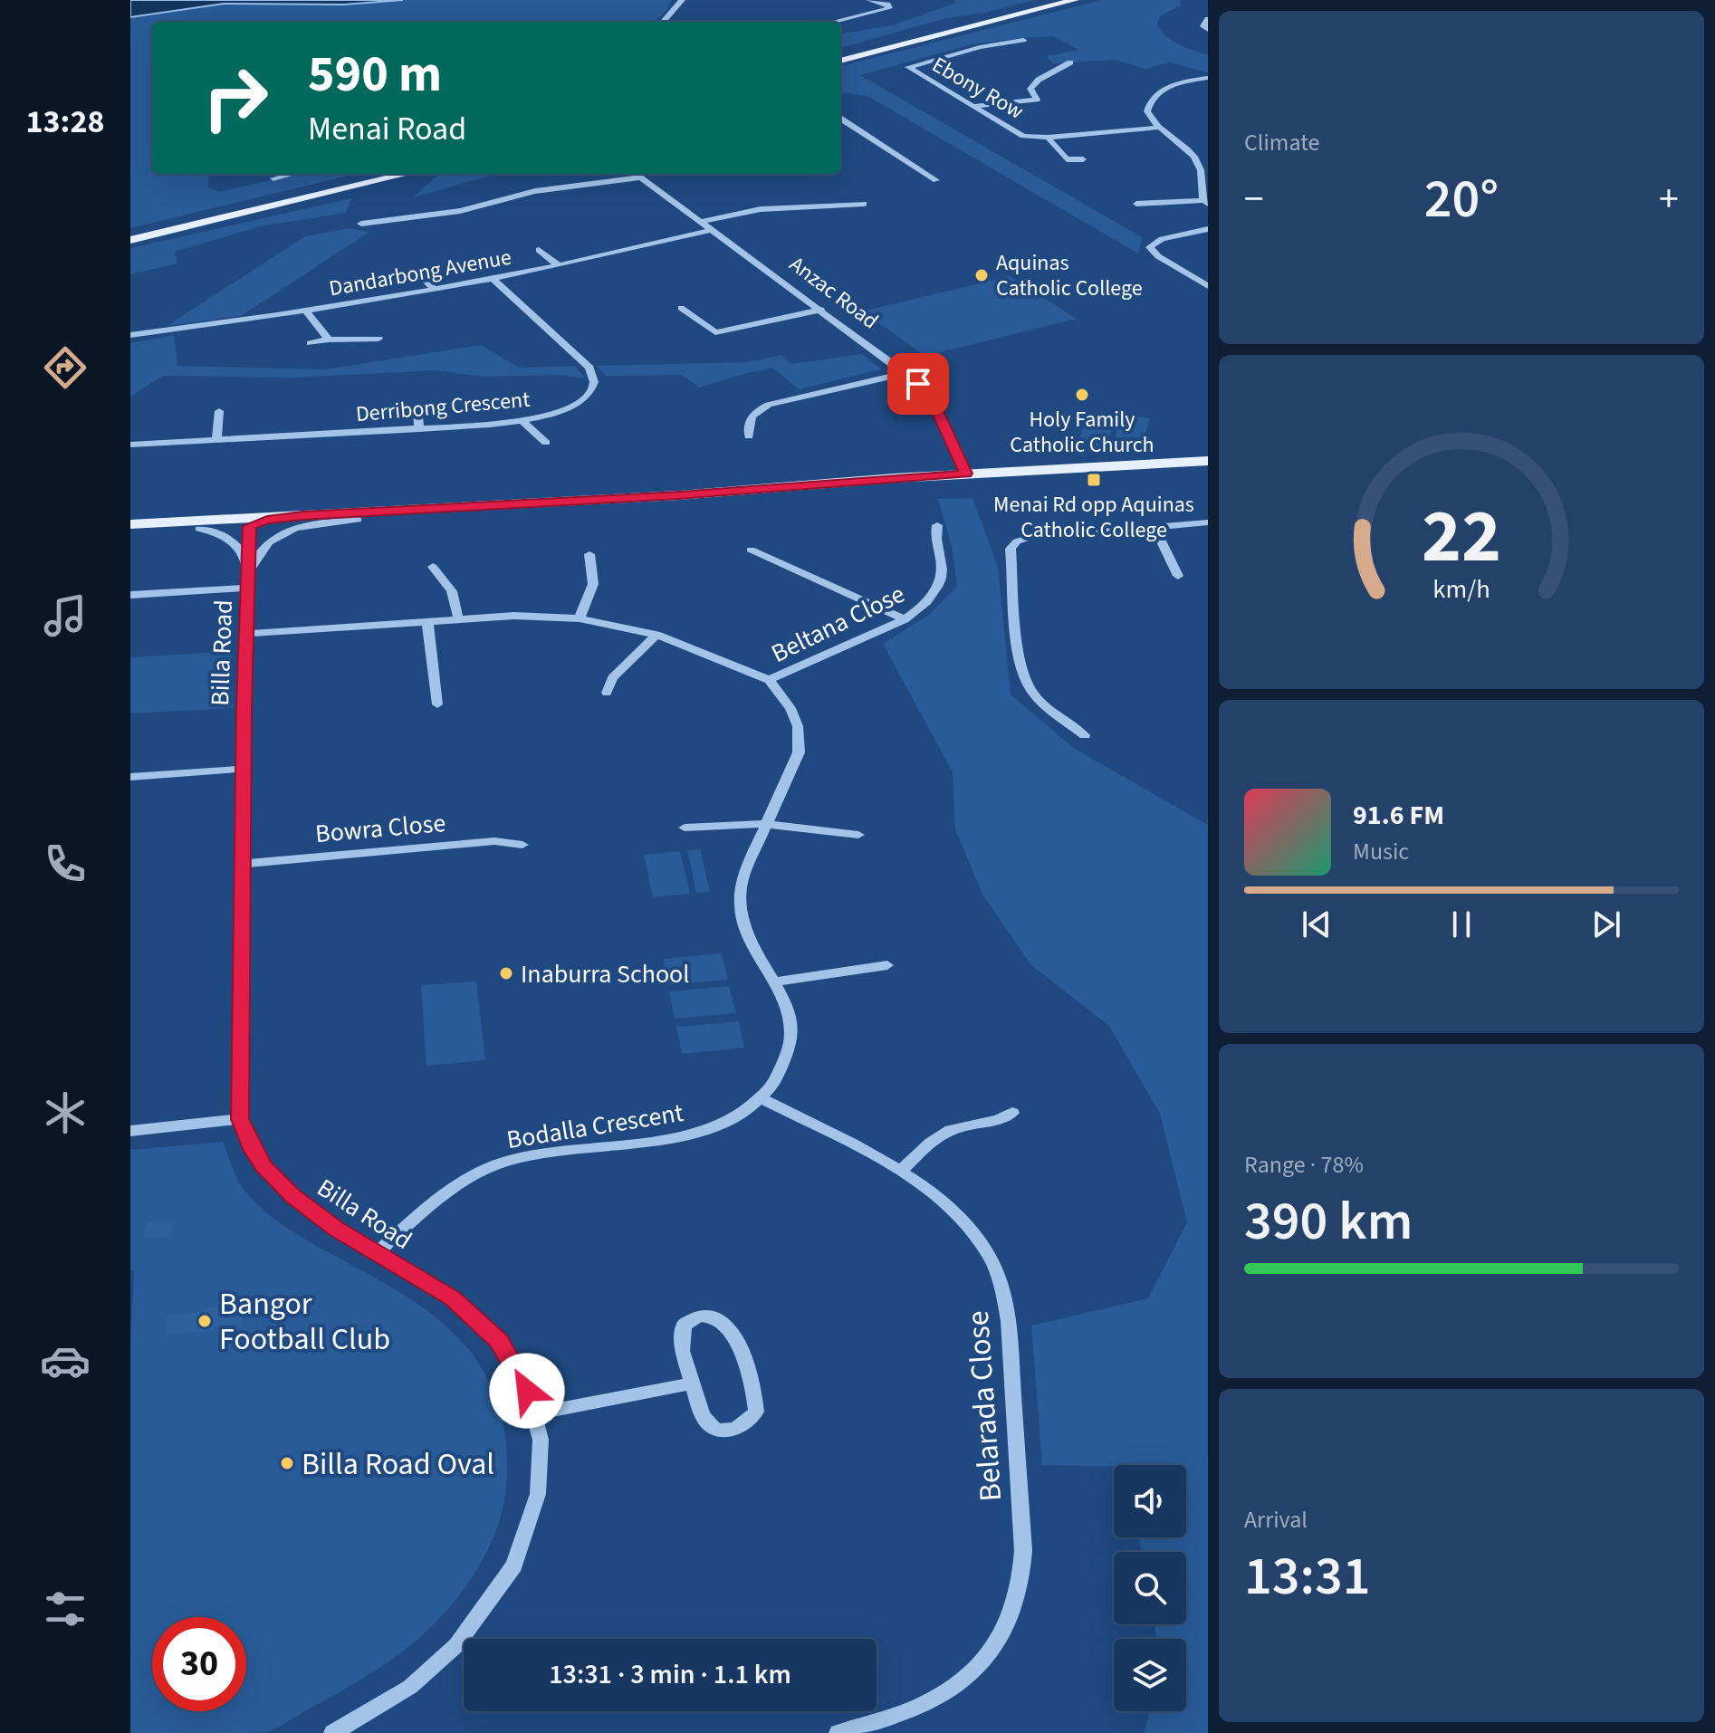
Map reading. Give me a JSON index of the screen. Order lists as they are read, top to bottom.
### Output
{
  "streets": {
    "street": [
      "Ebony Row",
      "Dandarbong Avenue",
      "Anzac Road",
      "Derribong Crescent",
      "Beltana Close",
      "Billa Road",
      "Bowra Close",
      "Bodalla Crescent",
      "Belarada Close"
    ]
  },
  "crossings": [
    ["Dandarbong Avenue", "Anzac Road"],
    ["Dandarbong Avenue", "Derribong Crescent"],
    ["Beltana Close", "Bodalla Crescent"],
    ["Billa Road", "Bowra Close"],
    ["Billa Road", "Bodalla Crescent"],
    ["Bodalla Crescent", "Belarada Close"]
  ],
  "places": {
    "other": [
      "Aquinas Catholic College",
      "Holy Family Catholic Church",
      "Inaburra School",
      "Bangor Football Club",
      "Billa Road Oval"
    ],
    "transit": ["Menai Rd opp Aquinas Catholic College"]
  },
  "page": {
    "tabs": "13:28",
    "tile": [
      "Climate",
      ["Range · 78%", "390 km"],
      ["Arrival", "13:31"]
    ],
    "turn": ["590 m", "Menai Road"],
    "heat": ["−", "20°", "+"],
    "song": ["91.6 FM", "Music"],
    "limit": "30",
    "trip": "13:31 · 3 min · 1.1 km",
    "gauge": ["22", "km/h"]
  }
}
